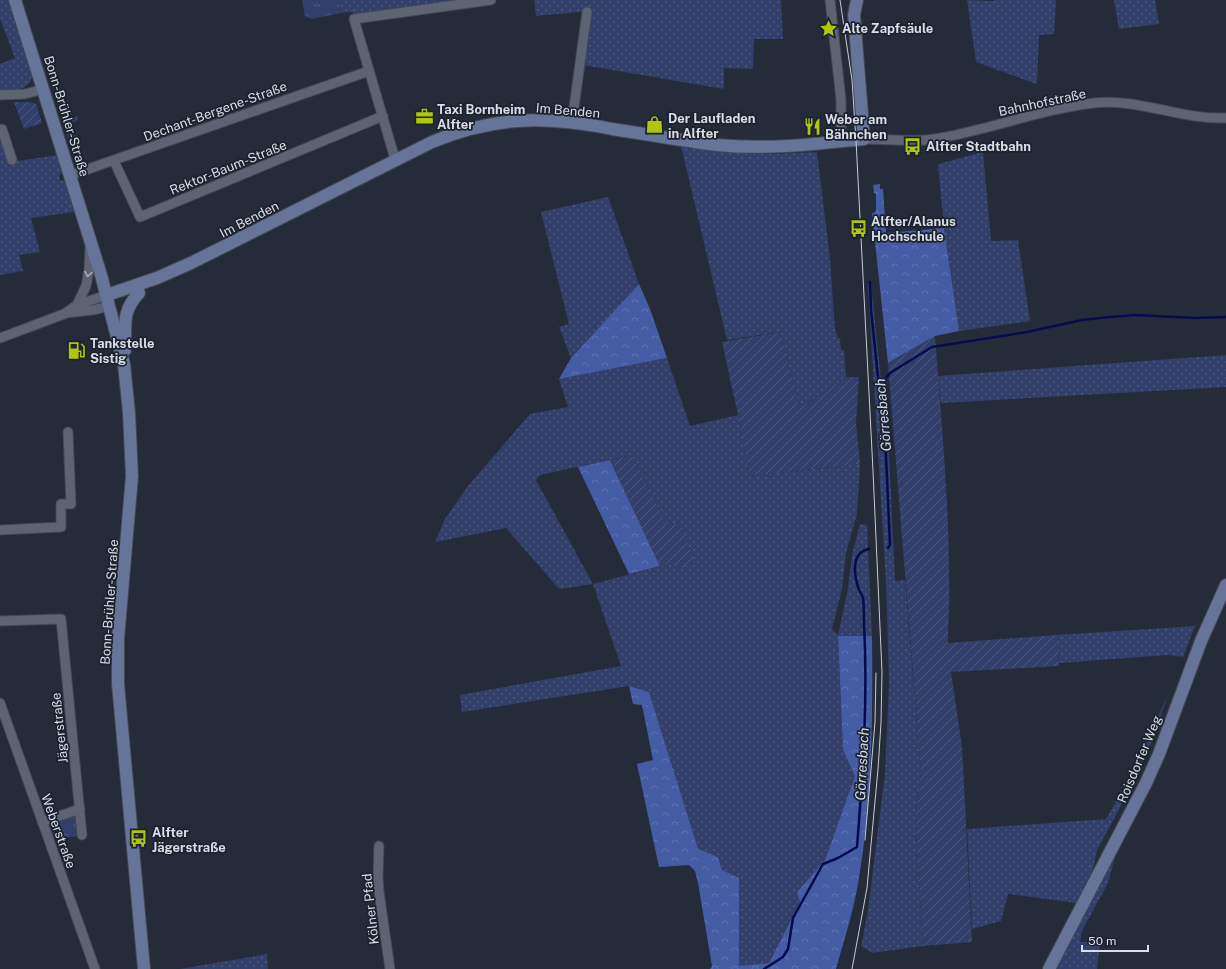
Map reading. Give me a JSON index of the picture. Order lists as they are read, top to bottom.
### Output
{
  "streets": {
    "street": [
      "Bahnhofstraße",
      "Im Benden",
      "Dechant-Bergene-Straße",
      "Bonn-Brühler-Straße",
      "Rektor-Baum-Straße",
      "Jägerstraße",
      "Roisdorfer Weg",
      "Weberstraße",
      "Kölner Pfad"
    ]
  },
  "crossings": [
    ["Bahnhofstraße", "Im Benden"],
    ["Im Benden", "Bonn-Brühler-Straße"],
    ["Dechant-Bergene-Straße", "Bonn-Brühler-Straße"],
    ["Dechant-Bergene-Straße", "Rektor-Baum-Straße"]
  ],
  "water": ["Görresbach"],
  "places": {
    "place": ["Alte Zapfsäule"],
    "office": ["Taxi Bornheim Alfter"],
    "shop": ["Der Laufladen in Alfter"],
    "restaurant": ["Weber am Bähnchen"],
    "bus stop": ["Alfter Stadtbahn", "Alfter/Alanus Hochschule", "Alfter Jägerstraße"],
    "fuel station": ["Tankstelle Sistig"]
  },
  "scale_bar": "50 m"
}
